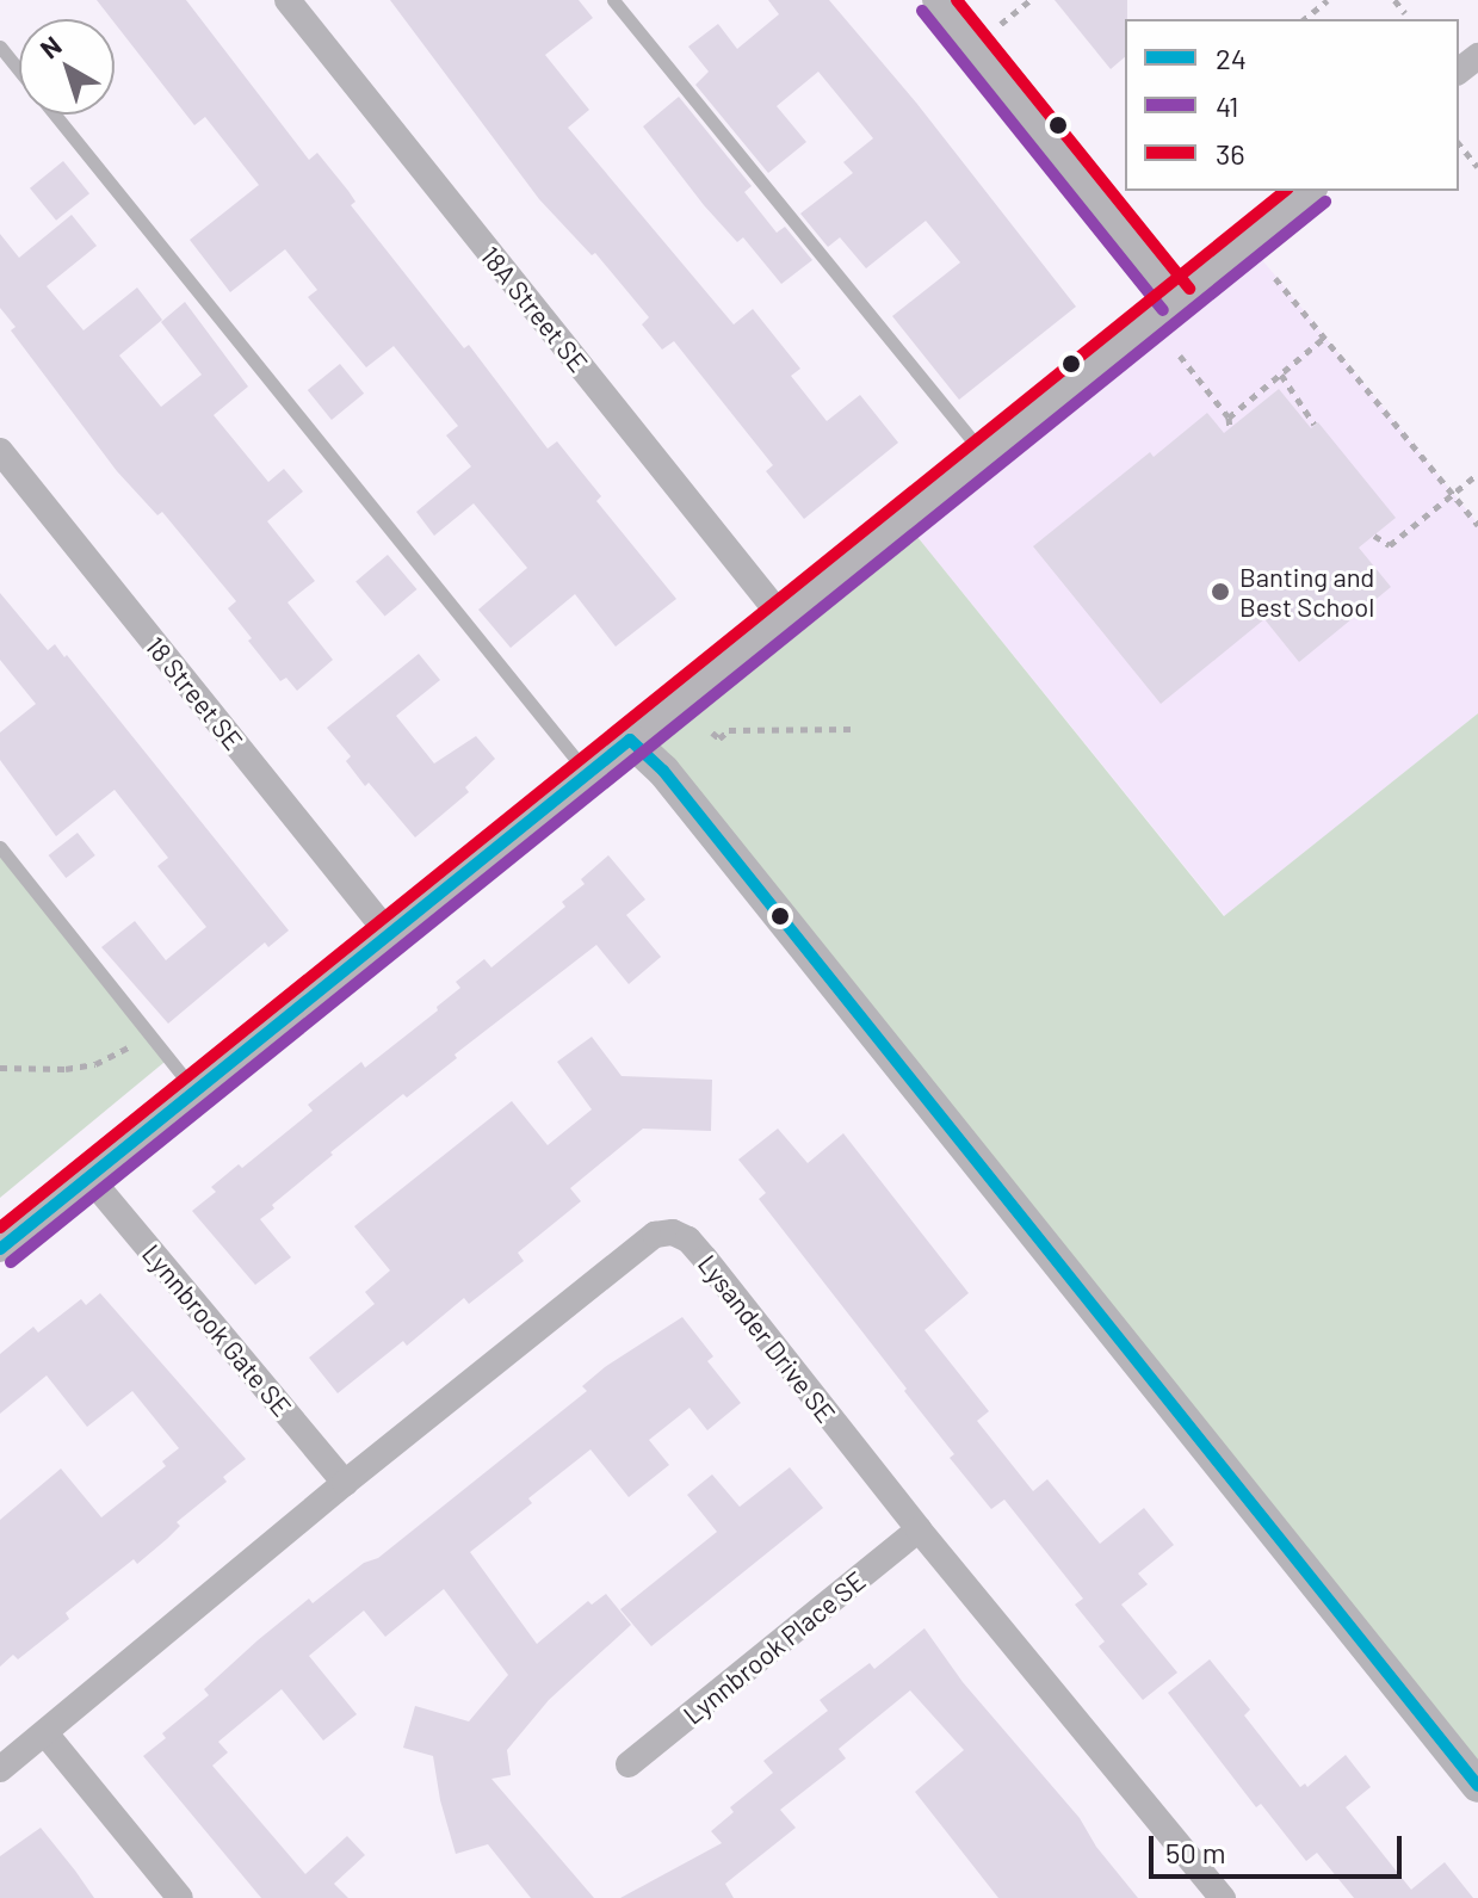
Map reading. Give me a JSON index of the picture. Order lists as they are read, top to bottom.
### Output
{
  "streets": {
    "street": [
      "18A Street SE",
      "18 Street SE",
      "Lynnbrook Gate SE",
      "Lysander Drive SE",
      "Lynnbrook Place SE"
    ]
  },
  "crossings": [
    ["Lynnbrook Gate SE", "Lysander Drive SE"],
    ["Lysander Drive SE", "Lynnbrook Place SE"]
  ],
  "places": ["Banting and Best School"],
  "lines": ["transit line 36", "transit line 41", "transit line 24"],
  "legend": ["24", "41", "36"],
  "scale_bar": "50 m",
  "north": "top left"
}
